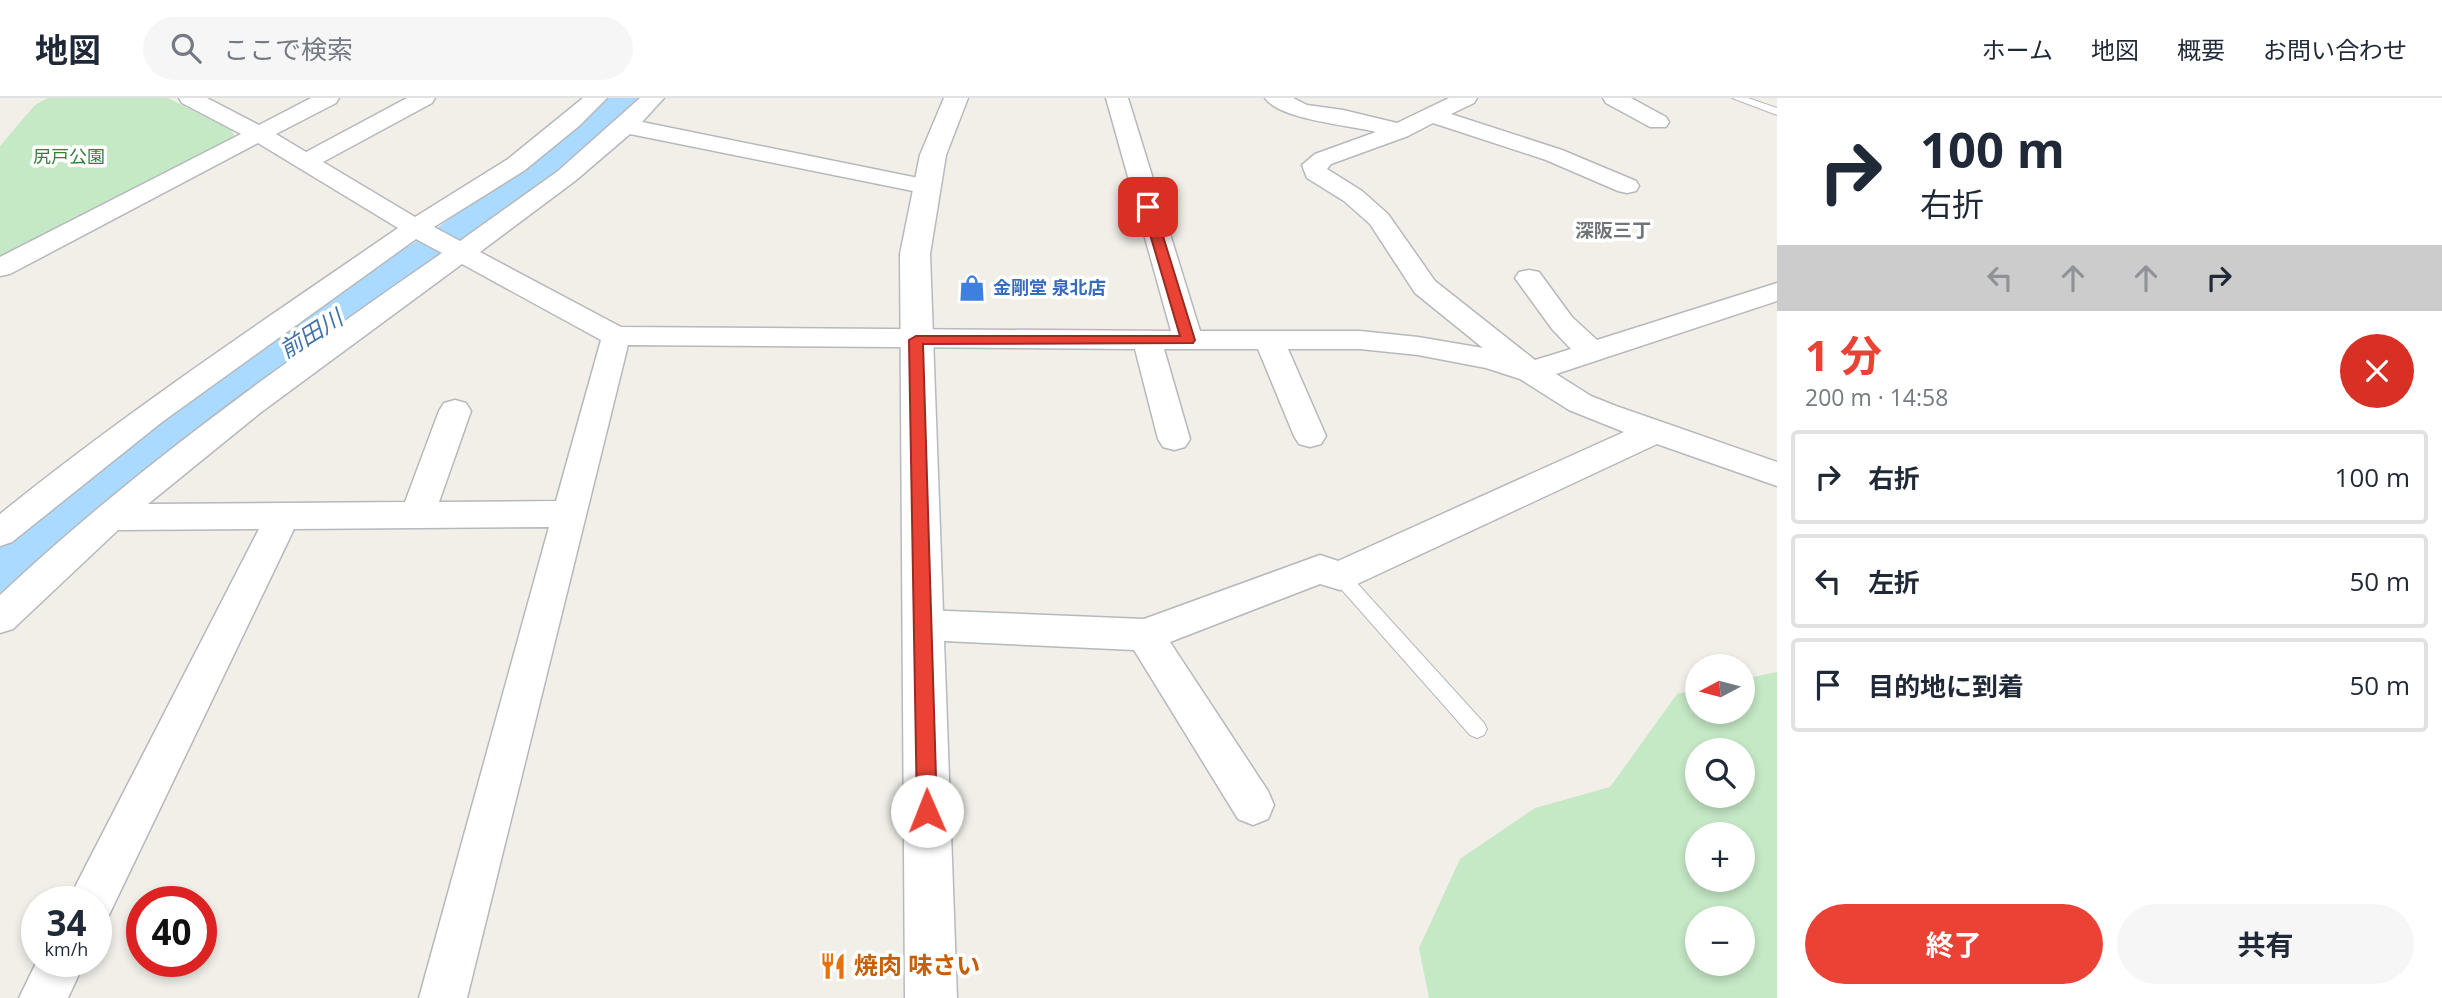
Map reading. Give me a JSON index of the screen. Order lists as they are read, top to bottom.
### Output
{
  "districts": ["深阪三丁"],
  "water": ["前田川"],
  "parks": ["尻戸公園"],
  "places": {
    "shop": ["金剛堂 泉北店"],
    "restaurant": ["焼肉 味さい"]
  },
  "north": "left",
  "page": {
    "header": "地図",
    "search": "ここで検索",
    "nav": [
      "ホーム",
      "地図",
      "概要",
      "お問い合わせ"
    ],
    "turn": ["100 m", "右折"],
    "heading": ["1 分", "200 m · 14:58"],
    "list": [
      {
        "name": "右折",
        "value": "100 m"
      },
      {
        "name": "左折",
        "value": "50 m"
      },
      {
        "name": "目的地に到着",
        "value": "50 m"
      }
    ],
    "map_buttons": ["+", "−"],
    "speed": "34 km/h",
    "limit": "40",
    "buttons": ["終了", "共有"]
  }
}
